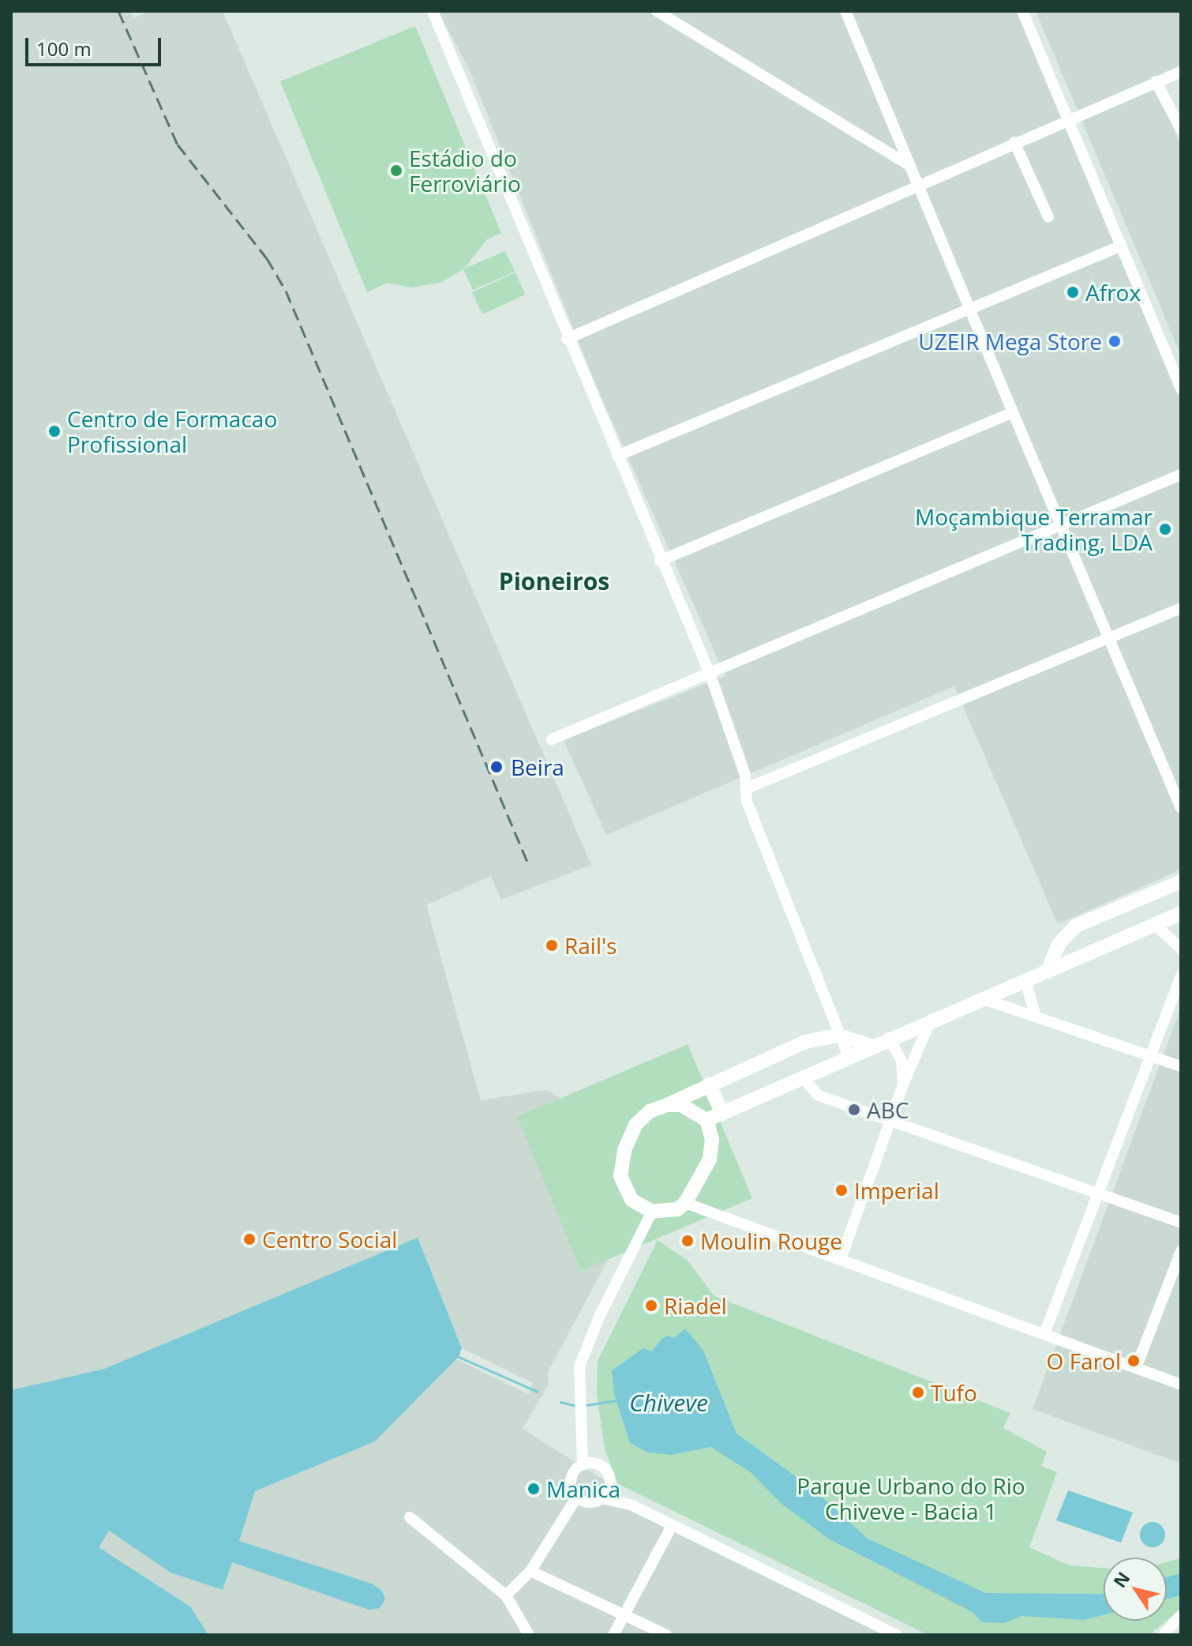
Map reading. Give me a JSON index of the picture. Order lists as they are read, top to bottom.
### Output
{
  "districts": ["Pioneiros"],
  "water": ["Chiveve"],
  "parks": ["Parque Urbano do Rio Chiveve - Bacia 1"],
  "places": [
    "Estádio do Ferroviário",
    "Afrox",
    "UZEIR Mega Store",
    "Centro de Formacao Profissional",
    "Moçambique Terramar Trading, LDA",
    "Beira",
    "Rail's",
    "ABC",
    "Imperial",
    "Centro Social",
    "Moulin Rouge",
    "Riadel",
    "O Farol",
    "Tufo",
    "Manica"
  ],
  "scale_bar": "100 m",
  "north": "top left"
}
